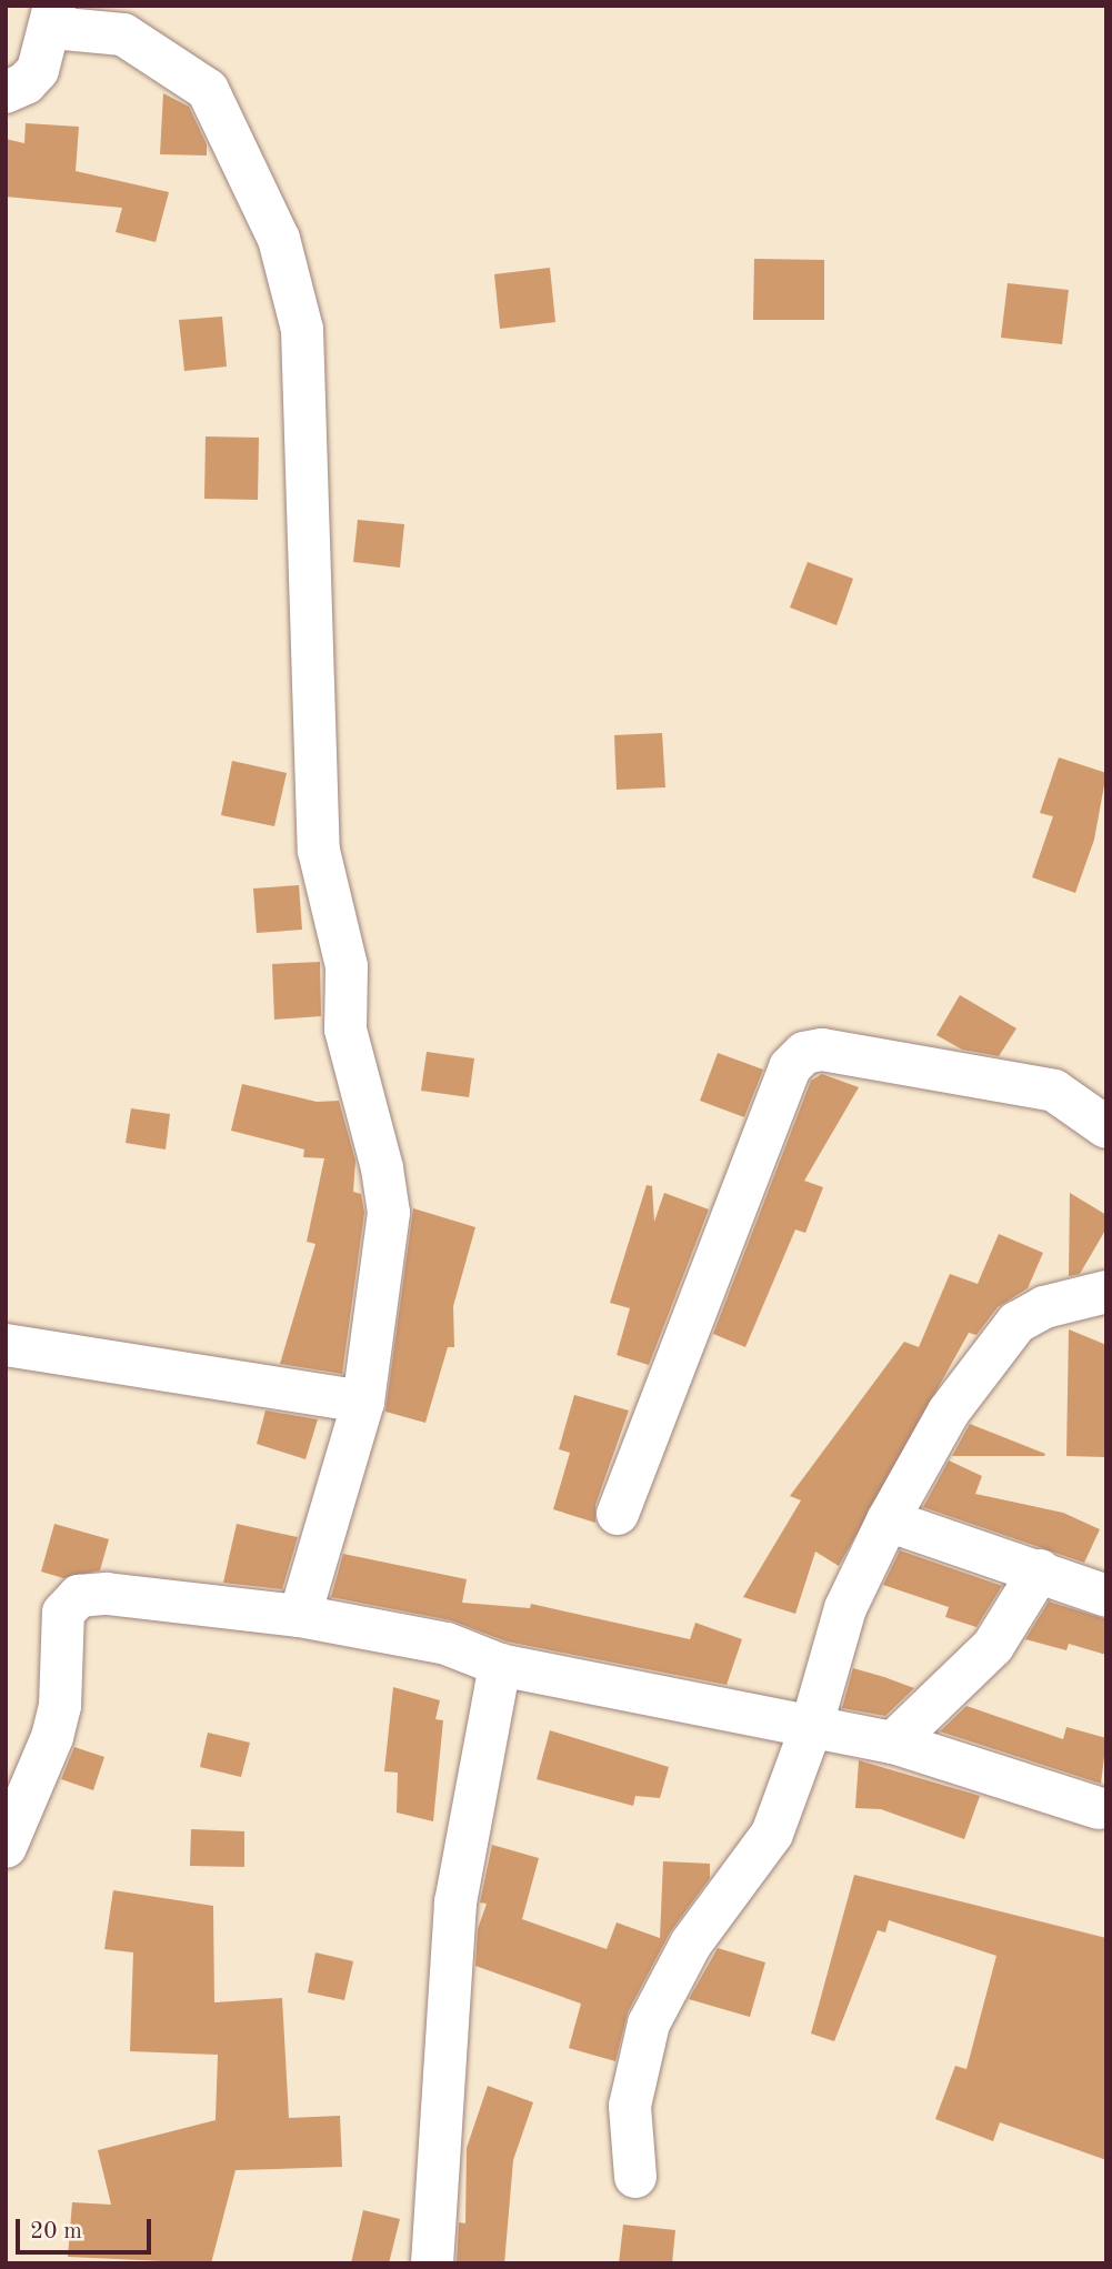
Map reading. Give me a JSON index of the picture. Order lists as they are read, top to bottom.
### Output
{
  "scale_bar": "20 m"
}
